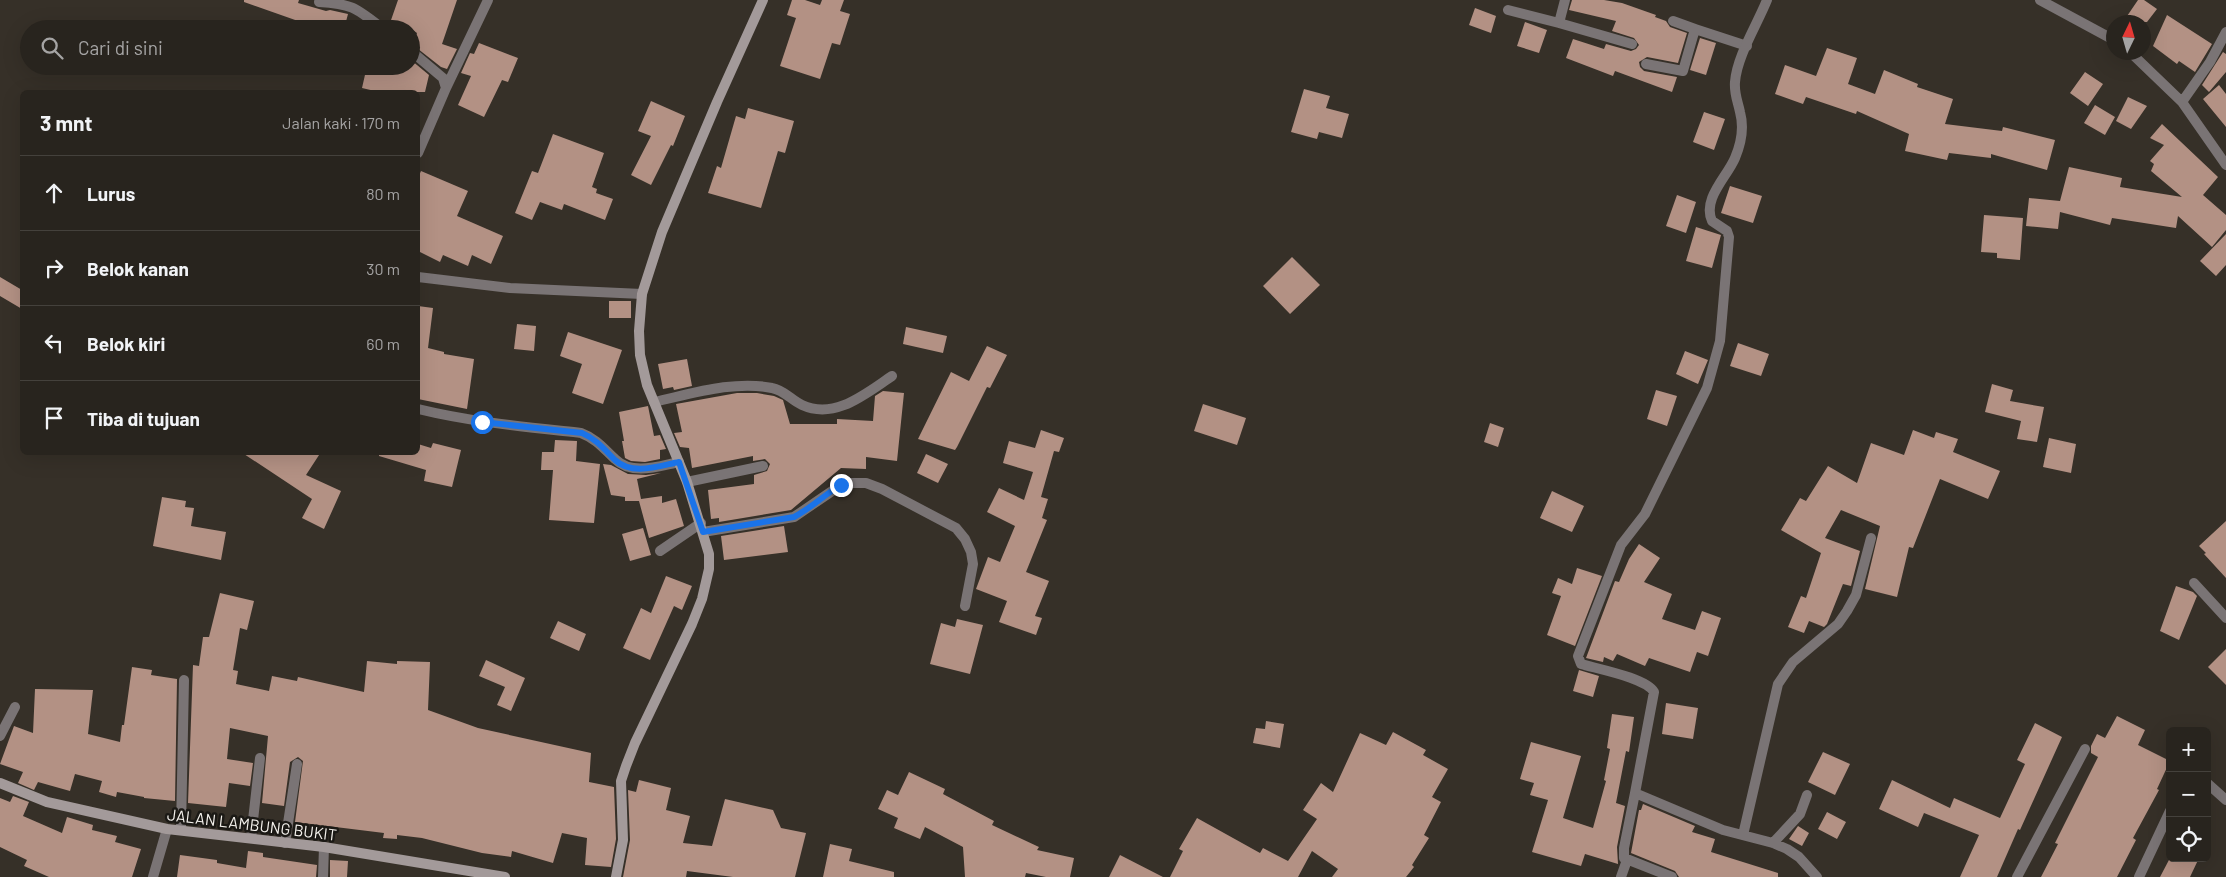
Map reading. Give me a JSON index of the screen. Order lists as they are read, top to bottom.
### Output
{
  "streets": {
    "street": ["JALAN LAMBUNG BUKIT"]
  },
  "north": "top",
  "page": {
    "search": "Cari di sini",
    "heading": ["3 mnt", "Jalan kaki · 170 m"],
    "list": [
      ["Lurus", "80 m"],
      ["Belok kanan", "30 m"],
      ["Belok kiri", "60 m"],
      "Tiba di tujuan"
    ],
    "map_buttons": ["+", "−"]
  }
}
